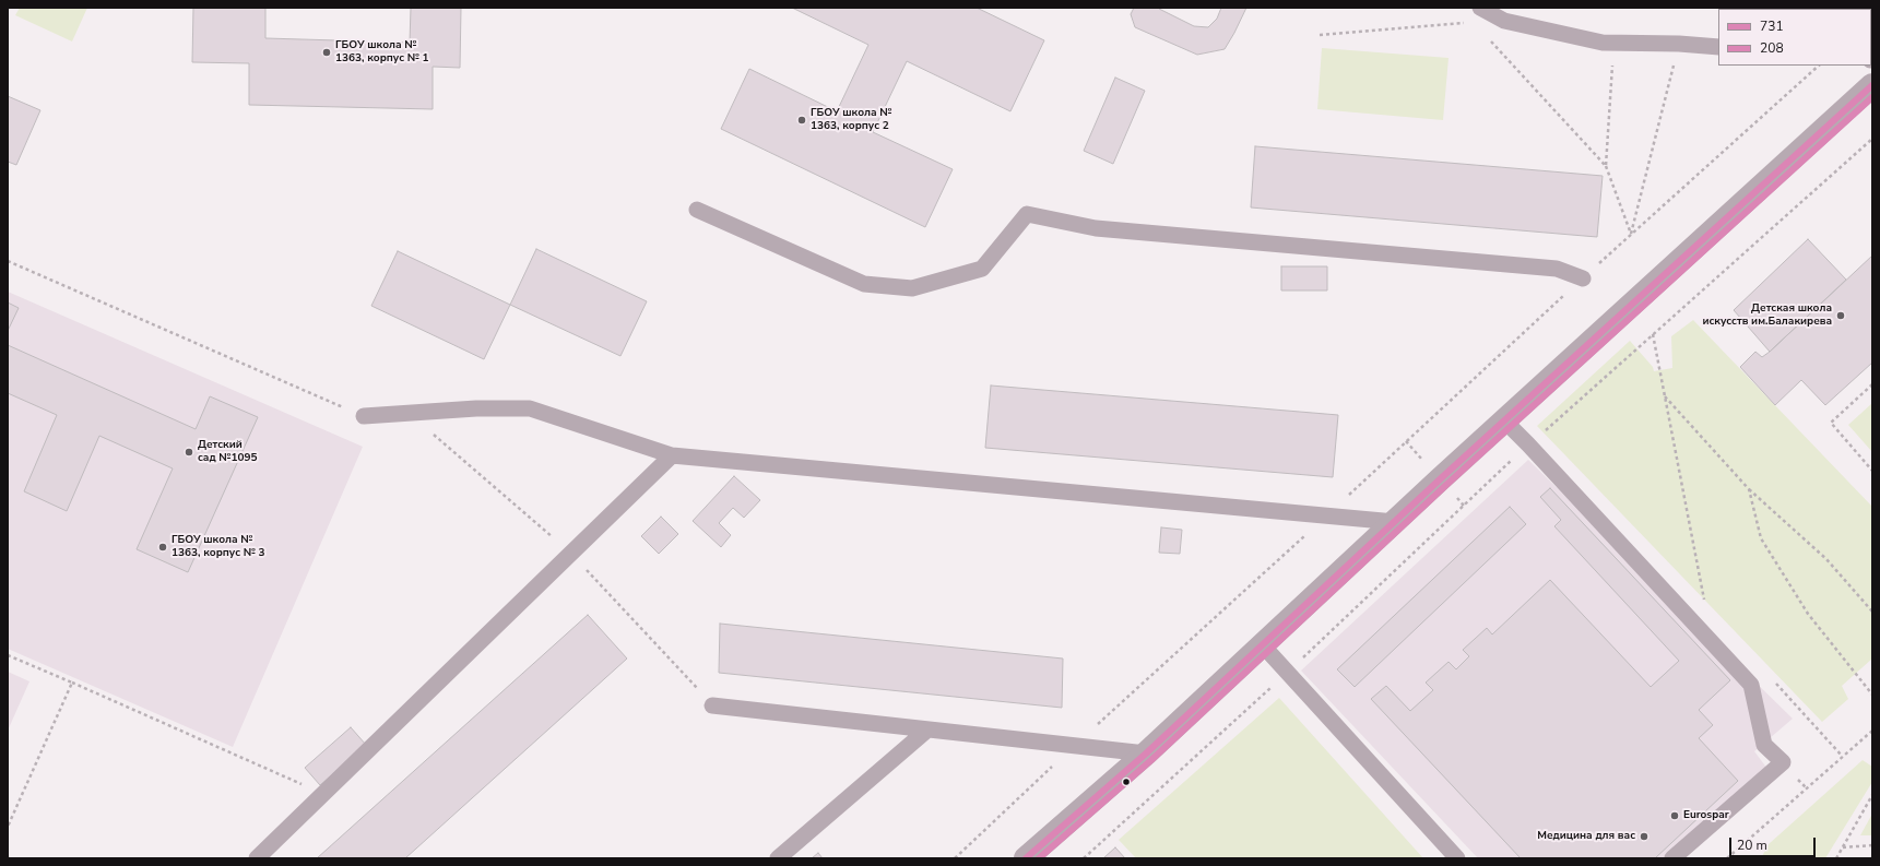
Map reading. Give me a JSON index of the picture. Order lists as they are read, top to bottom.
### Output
{
  "places": [
    "ГБОУ школа № 1363, корпус № 1",
    "ГБОУ школа № 1363, корпус 2",
    "Детская школа искусств им.Балакирева",
    "Детский сад №1095",
    "ГБОУ школа № 1363, корпус № 3",
    "Eurospar",
    "Медицина для вас"
  ],
  "lines": ["transit line 731", "transit line 208"],
  "legend": ["731", "208"],
  "scale_bar": "20 m"
}
